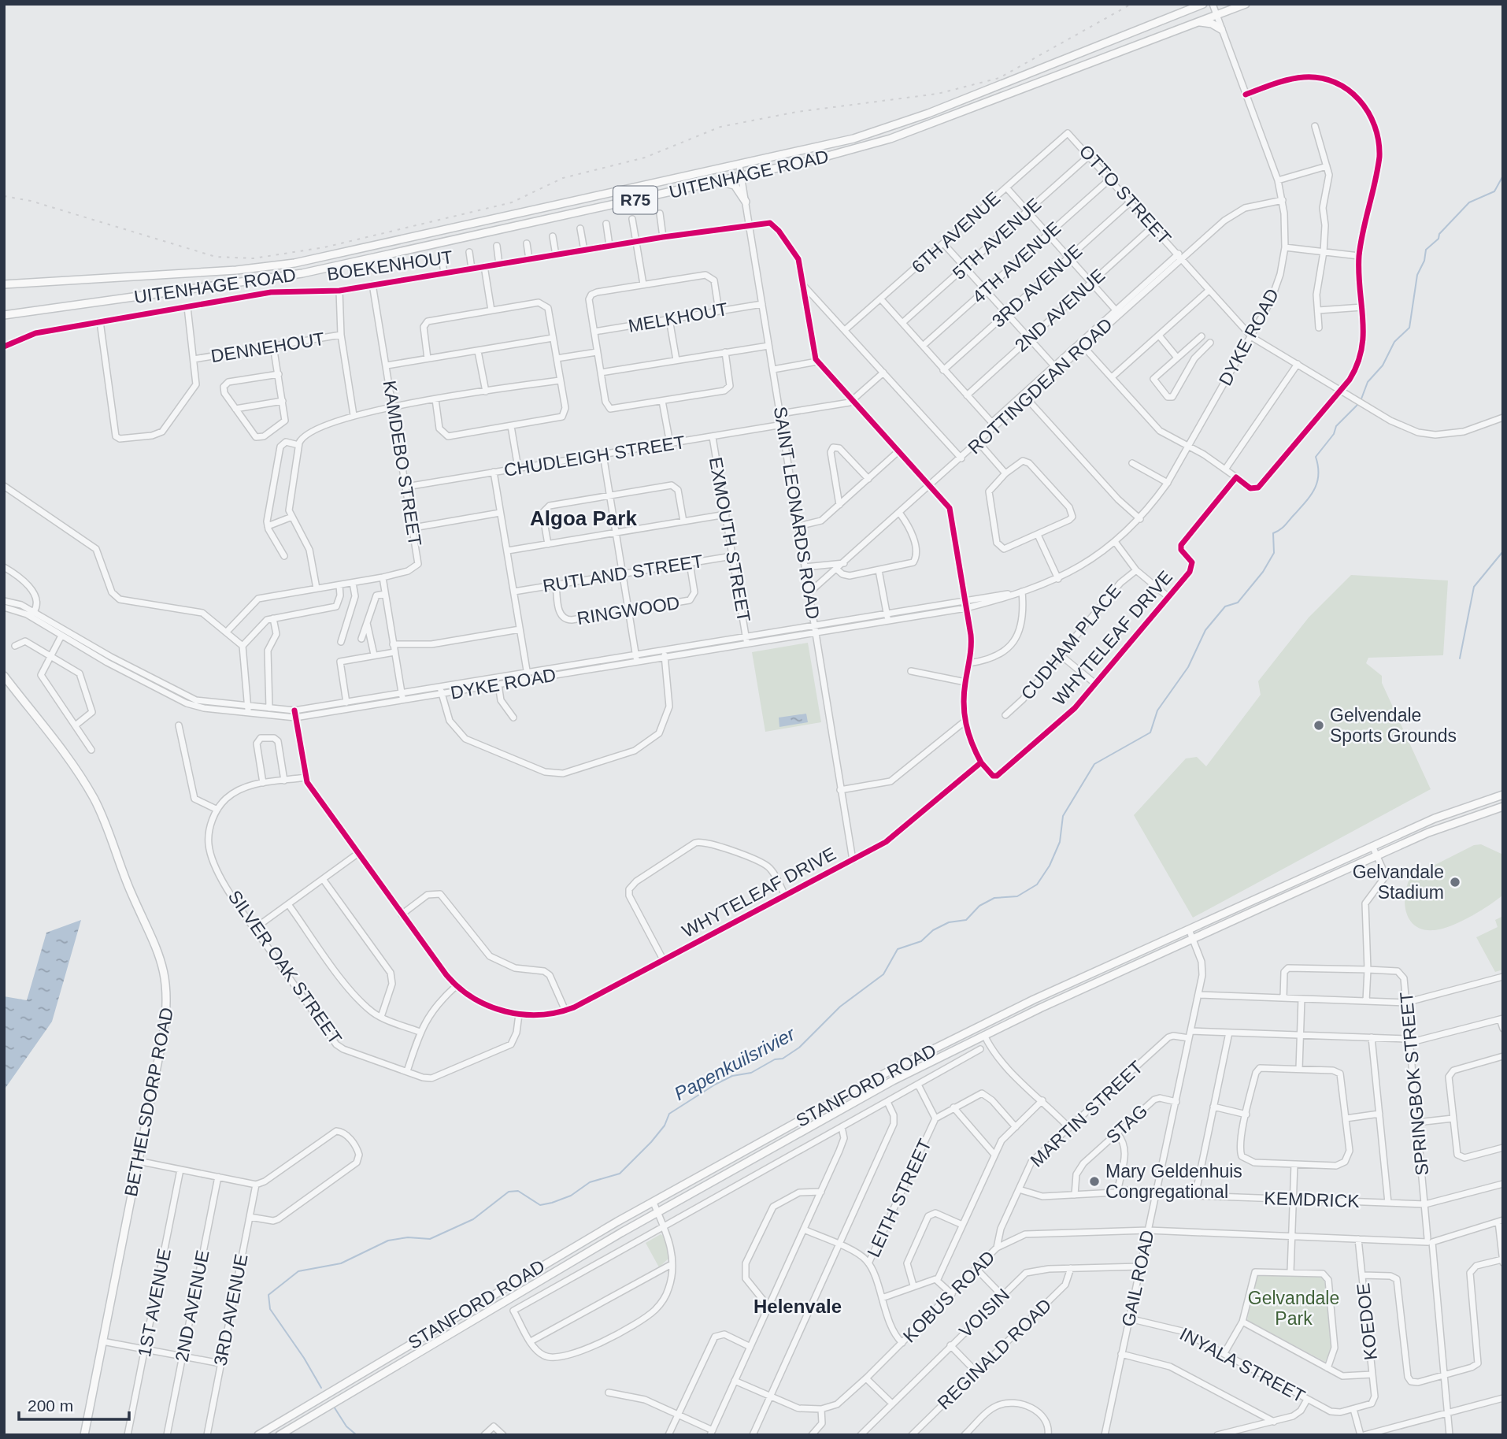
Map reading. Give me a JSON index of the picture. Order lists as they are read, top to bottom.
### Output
{
  "streets": {
    "main road": [
      "UITENHAGE ROAD",
      "R75",
      "STANFORD ROAD",
      "BETHELSDORP ROAD"
    ],
    "street": [
      "OTTO STREET",
      "6TH AVENUE",
      "5TH AVENUE",
      "4TH AVENUE",
      "BOEKENHOUT",
      "3RD AVENUE",
      "2ND AVENUE",
      "MELKHOUT",
      "DYKE ROAD",
      "DENNEHOUT",
      "ROTTINGDEAN ROAD",
      "CHUDLEIGH STREET",
      "KAMDEBO STREET",
      "SAINT LEONARDS ROAD",
      "EXMOUTH STREET",
      "RUTLAND STREET",
      "RINGWOOD",
      "WHYTELEAF DRIVE",
      "CUDHAM PLACE",
      "SILVER OAK STREET",
      "SPRINGBOK STREET",
      "MARTIN STREET",
      "STAG",
      "LEITH STREET",
      "KEMDRICK",
      "GAIL ROAD",
      "KOBUS ROAD",
      "1ST AVENUE",
      "VOISIN",
      "KOEDOE",
      "REGINALD ROAD",
      "INYALA STREET"
    ]
  },
  "crossings": [
    ["UITENHAGE ROAD", "DYKE ROAD"],
    ["UITENHAGE ROAD", "SAINT LEONARDS ROAD"],
    ["OTTO STREET", "6TH AVENUE"],
    ["OTTO STREET", "5TH AVENUE"],
    ["OTTO STREET", "4TH AVENUE"],
    ["OTTO STREET", "3RD AVENUE"],
    ["OTTO STREET", "2ND AVENUE"],
    ["OTTO STREET", "DYKE ROAD"],
    ["OTTO STREET", "ROTTINGDEAN ROAD"],
    ["BOEKENHOUT", "KAMDEBO STREET"],
    ["BOEKENHOUT", "SAINT LEONARDS ROAD"],
    ["MELKHOUT", "SAINT LEONARDS ROAD"],
    ["DYKE ROAD", "ROTTINGDEAN ROAD"],
    ["DYKE ROAD", "SAINT LEONARDS ROAD"],
    ["DYKE ROAD", "EXMOUTH STREET"],
    ["DYKE ROAD", "WHYTELEAF DRIVE"],
    ["ROTTINGDEAN ROAD", "SAINT LEONARDS ROAD"],
    ["CHUDLEIGH STREET", "KAMDEBO STREET"],
    ["CHUDLEIGH STREET", "SAINT LEONARDS ROAD"],
    ["CHUDLEIGH STREET", "EXMOUTH STREET"],
    ["SAINT LEONARDS ROAD", "WHYTELEAF DRIVE"],
    ["EXMOUTH STREET", "RUTLAND STREET"],
    ["RUTLAND STREET", "RINGWOOD"],
    ["WHYTELEAF DRIVE", "SILVER OAK STREET"],
    ["SPRINGBOK STREET", "KEMDRICK"],
    ["SPRINGBOK STREET", "KOBUS ROAD"],
    ["STANFORD ROAD", "LEITH STREET"],
    ["STANFORD ROAD", "GAIL ROAD"],
    ["MARTIN STREET", "KEMDRICK"],
    ["MARTIN STREET", "GAIL ROAD"],
    ["MARTIN STREET", "KOBUS ROAD"],
    ["STAG", "KEMDRICK"],
    ["STAG", "GAIL ROAD"],
    ["LEITH STREET", "KOBUS ROAD"],
    ["KEMDRICK", "GAIL ROAD"],
    ["GAIL ROAD", "KOBUS ROAD"],
    ["GAIL ROAD", "VOISIN"],
    ["GAIL ROAD", "INYALA STREET"],
    ["KOBUS ROAD", "KOEDOE"],
    ["VOISIN", "REGINALD ROAD"],
    ["KOEDOE", "INYALA STREET"]
  ],
  "districts": ["Algoa Park", "Helenvale"],
  "water": ["Papenkuilsrivier"],
  "parks": ["Gelvandale Park"],
  "places": ["Gelvendale Sports Grounds", "Gelvandale Stadium", "Mary Geldenhuis Congregational"],
  "scale_bar": "200 m"
}
